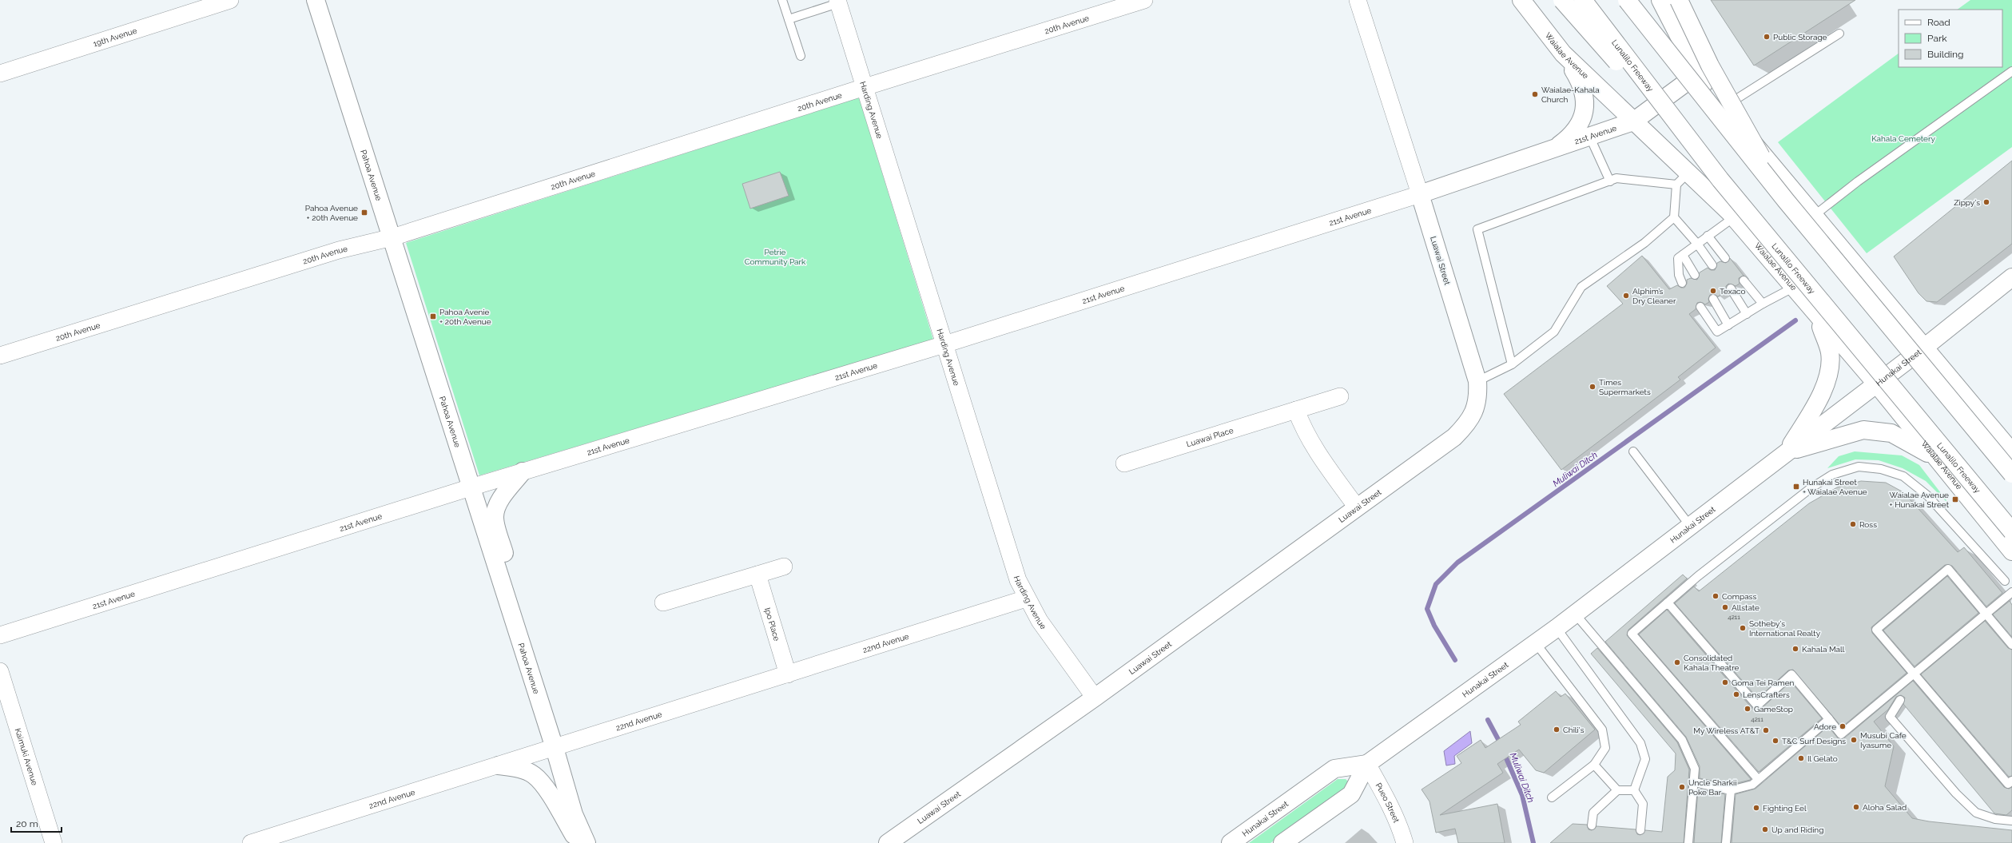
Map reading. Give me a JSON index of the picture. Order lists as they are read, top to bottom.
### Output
{
  "streets": {
    "main road": [
      "Waialae Avenue",
      "Lunalilo Freeway",
      "21st Avenue",
      "Pahoa Avenue",
      "Luawai Street",
      "Hunakai Street"
    ],
    "street": [
      "20th Avenue",
      "19th Avenue",
      "Harding Avenue",
      "Luawai Place",
      "Ipo Place",
      "22nd Avenue",
      "Kaimuki Avenue",
      "Pueo Street"
    ]
  },
  "crossings": [
    ["20th Avenue", "Harding Avenue"],
    ["20th Avenue", "Pahoa Avenue"],
    ["Waialae Avenue", "21st Avenue"],
    ["Waialae Avenue", "Hunakai Street"],
    ["Harding Avenue", "21st Avenue"],
    ["Harding Avenue", "Luawai Street"],
    ["Harding Avenue", "22nd Avenue"],
    ["21st Avenue", "Pahoa Avenue"],
    ["21st Avenue", "Luawai Street"],
    ["Pahoa Avenue", "22nd Avenue"],
    ["Hunakai Street", "Pueo Street"],
    ["Ipo Place", "22nd Avenue"]
  ],
  "water": ["Muliwai Ditch"],
  "parks": ["Kahala Cemetery", "Petrie Community Park"],
  "places": {
    "other": [
      "Public Storage",
      "Waialae-Kahala Church",
      "Zippy's",
      "Texaco",
      "Alphim’s Dry Cleaner",
      "Times Supermarkets",
      "Ross",
      "Compass",
      "Allstate",
      "Sotheby's International Realty",
      "Kahala Mall",
      "Consolidated Kahala Theatre",
      "Goma Tei Ramen",
      "LensCrafters",
      "GameStop",
      "Adore",
      "Chili's",
      "My Wireless AT&T",
      "Musubi Cafe Iyasume",
      "T&C Surf Designs",
      "Il Gelato",
      "Uncle Sharkii Poke Bar",
      "Aloha Salad",
      "Fighting Eel",
      "Up and Riding"
    ],
    "transit": [
      "Pahoa Avenue + 20th Avenue",
      "Pahoa Avenie + 20th Avenue",
      "Hunakai Street + Waialae Avenue",
      "Waialae Avenue + Hunakai Street"
    ]
  },
  "house_numbers": ["4211", "4211"],
  "legend": ["Road", "Park", "Building"],
  "scale_bar": "20 m"
}
